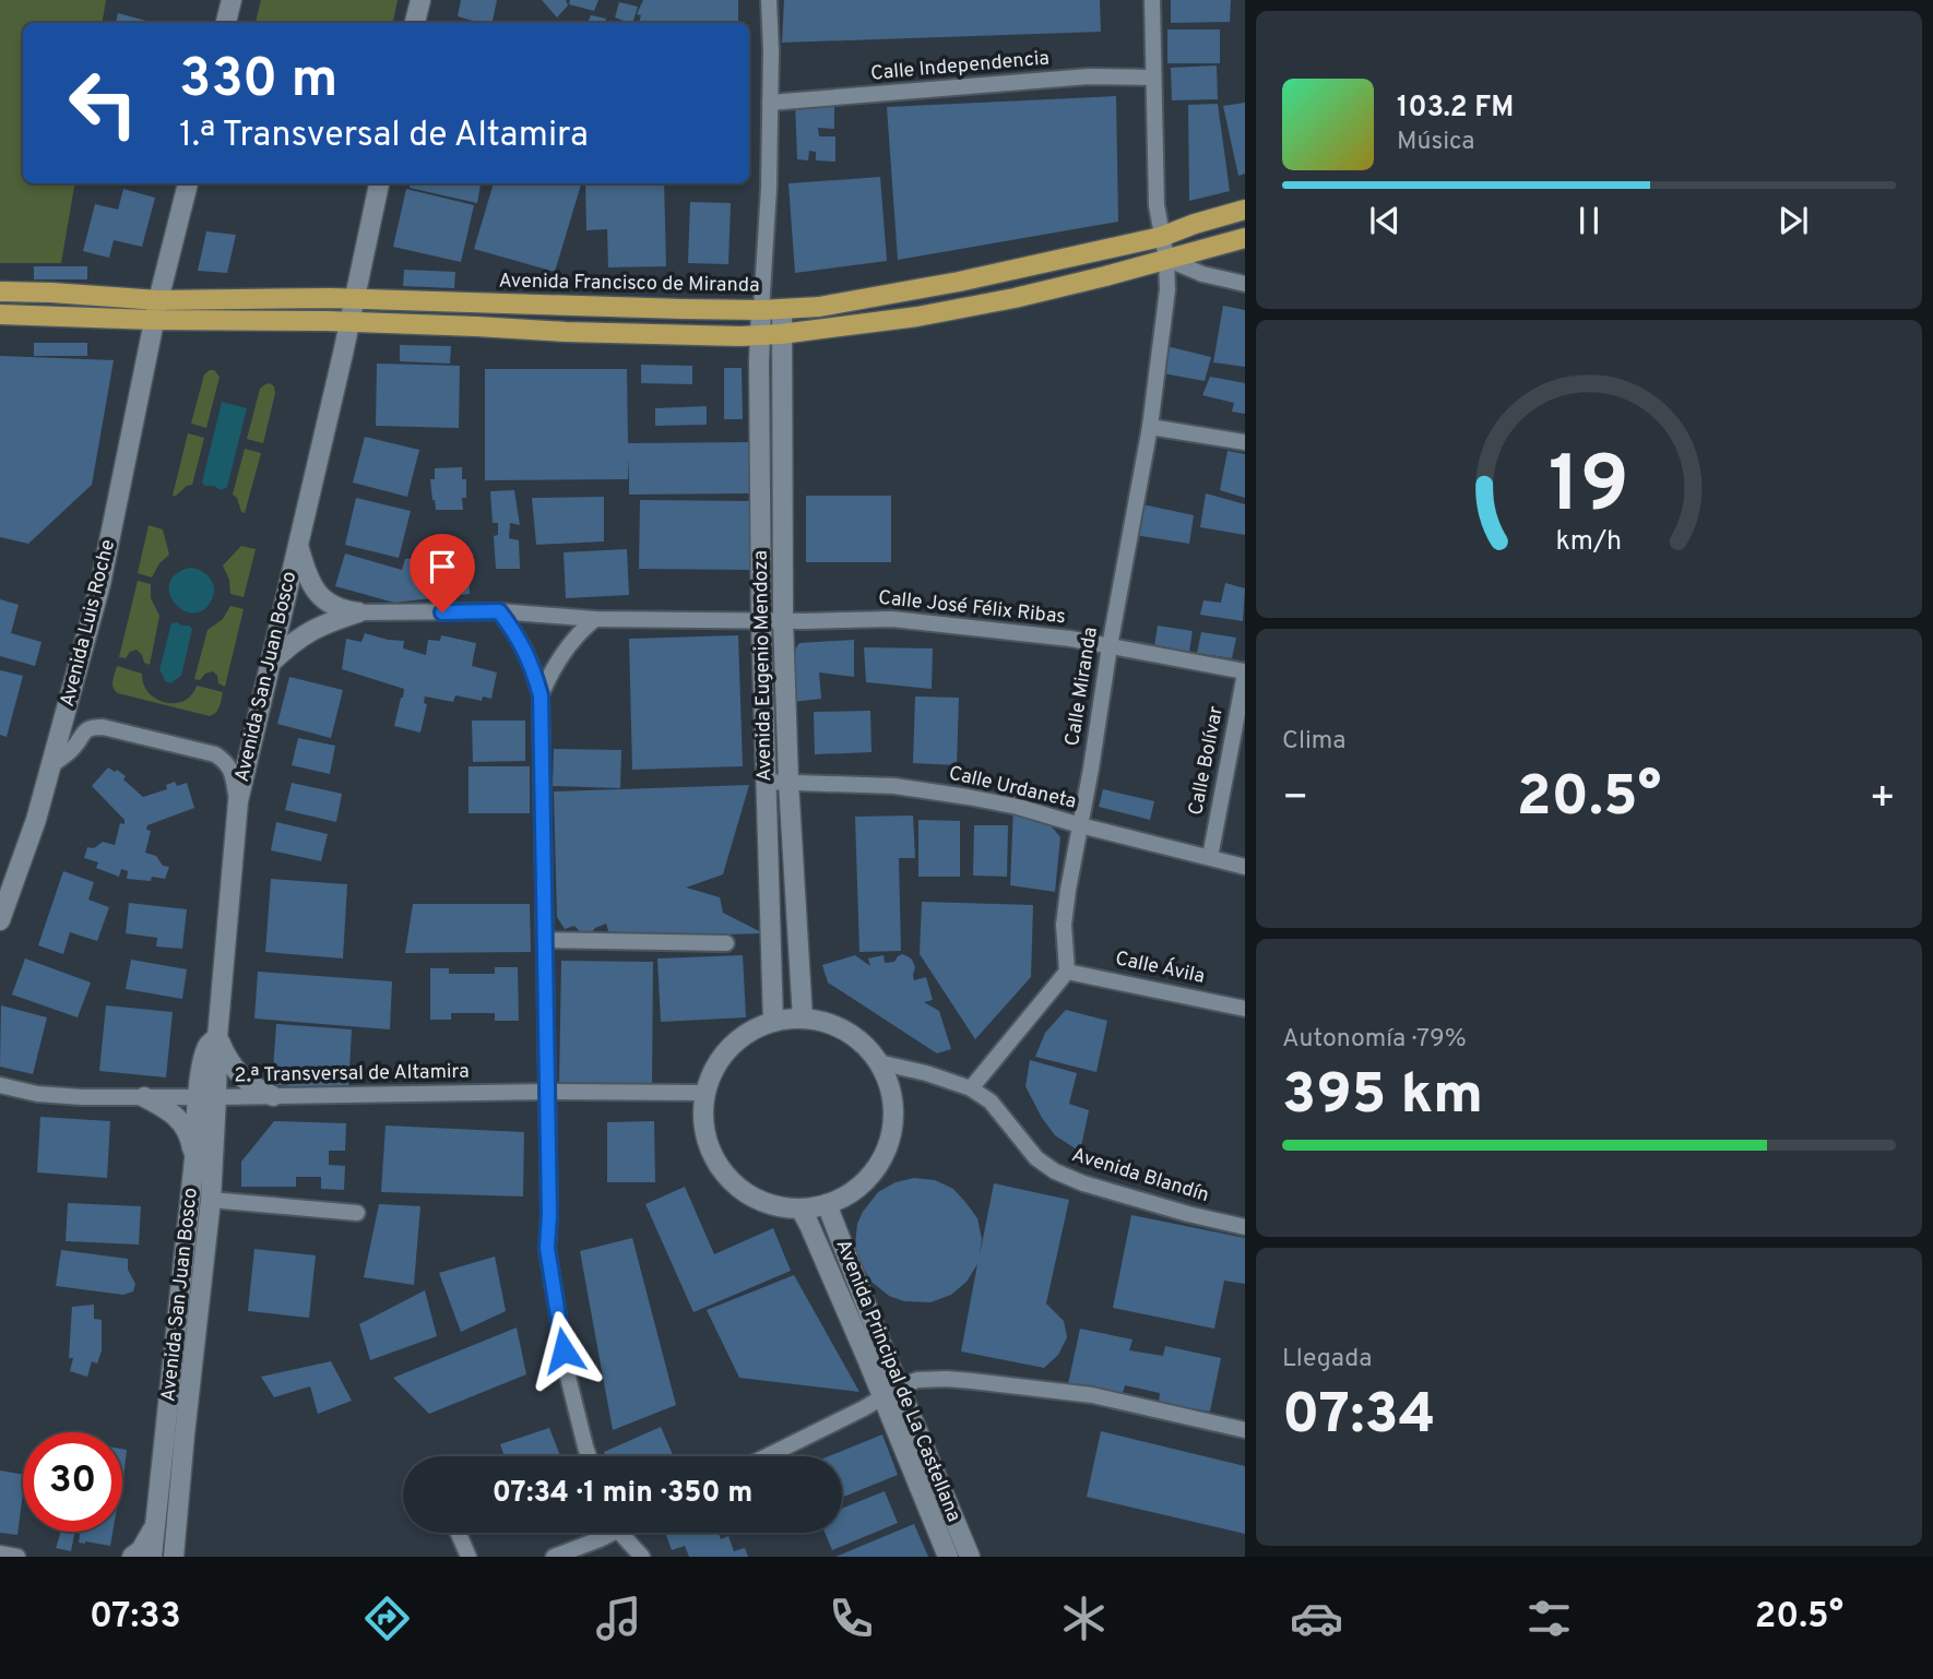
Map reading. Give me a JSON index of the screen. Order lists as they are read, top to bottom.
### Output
{
  "streets": {
    "main road": [
      "Avenida Francisco de Miranda",
      "Avenida Luis Roche",
      "Avenida Eugenio Mendoza",
      "Avenida San Juan Bosco",
      "Avenida Principal de La Castellana"
    ],
    "street": [
      "Calle Independencia",
      "Calle José Félix Ribas",
      "Calle Miranda",
      "Calle Bolívar",
      "Calle Urdaneta",
      "Calle Ávila",
      "2.ª Transversal de Altamira",
      "Avenida Blandín"
    ]
  },
  "crossings": [
    ["Calle Independencia", "Calle Miranda"],
    ["Avenida Francisco de Miranda", "Avenida Luis Roche"],
    ["Avenida Francisco de Miranda", "Avenida Eugenio Mendoza"],
    ["Avenida Francisco de Miranda", "Avenida San Juan Bosco"],
    ["Avenida Francisco de Miranda", "Calle Miranda"],
    ["Calle José Félix Ribas", "Avenida Eugenio Mendoza"],
    ["Calle José Félix Ribas", "Calle Miranda"],
    ["Calle José Félix Ribas", "Calle Bolívar"],
    ["Avenida Eugenio Mendoza", "Calle Urdaneta"],
    ["Avenida Eugenio Mendoza", "2.ª Transversal de Altamira"],
    ["Avenida Eugenio Mendoza", "Avenida Blandín"],
    ["Avenida Eugenio Mendoza", "Avenida Principal de La Castellana"],
    ["Avenida San Juan Bosco", "2.ª Transversal de Altamira"],
    ["Calle Miranda", "Calle Urdaneta"],
    ["Calle Miranda", "Calle Ávila"],
    ["Calle Bolívar", "Calle Urdaneta"],
    ["2.ª Transversal de Altamira", "Avenida Blandín"],
    ["2.ª Transversal de Altamira", "Avenida Principal de La Castellana"],
    ["Avenida Blandín", "Avenida Principal de La Castellana"]
  ],
  "page": {
    "turn": ["330 m", "1.ª Transversal de Altamira"],
    "song": ["103.2 FM", "Música"],
    "tile": [
      "Clima",
      ["Autonomía · 79%", "395 km"],
      ["Llegada", "07:34"]
    ],
    "heat": ["−", "20.5°", "+"],
    "limit": "30",
    "trip": "07:34 · 1 min · 350 m",
    "tabs": ["07:33", "20.5°"],
    "gauge": ["19", "km/h"]
  }
}
